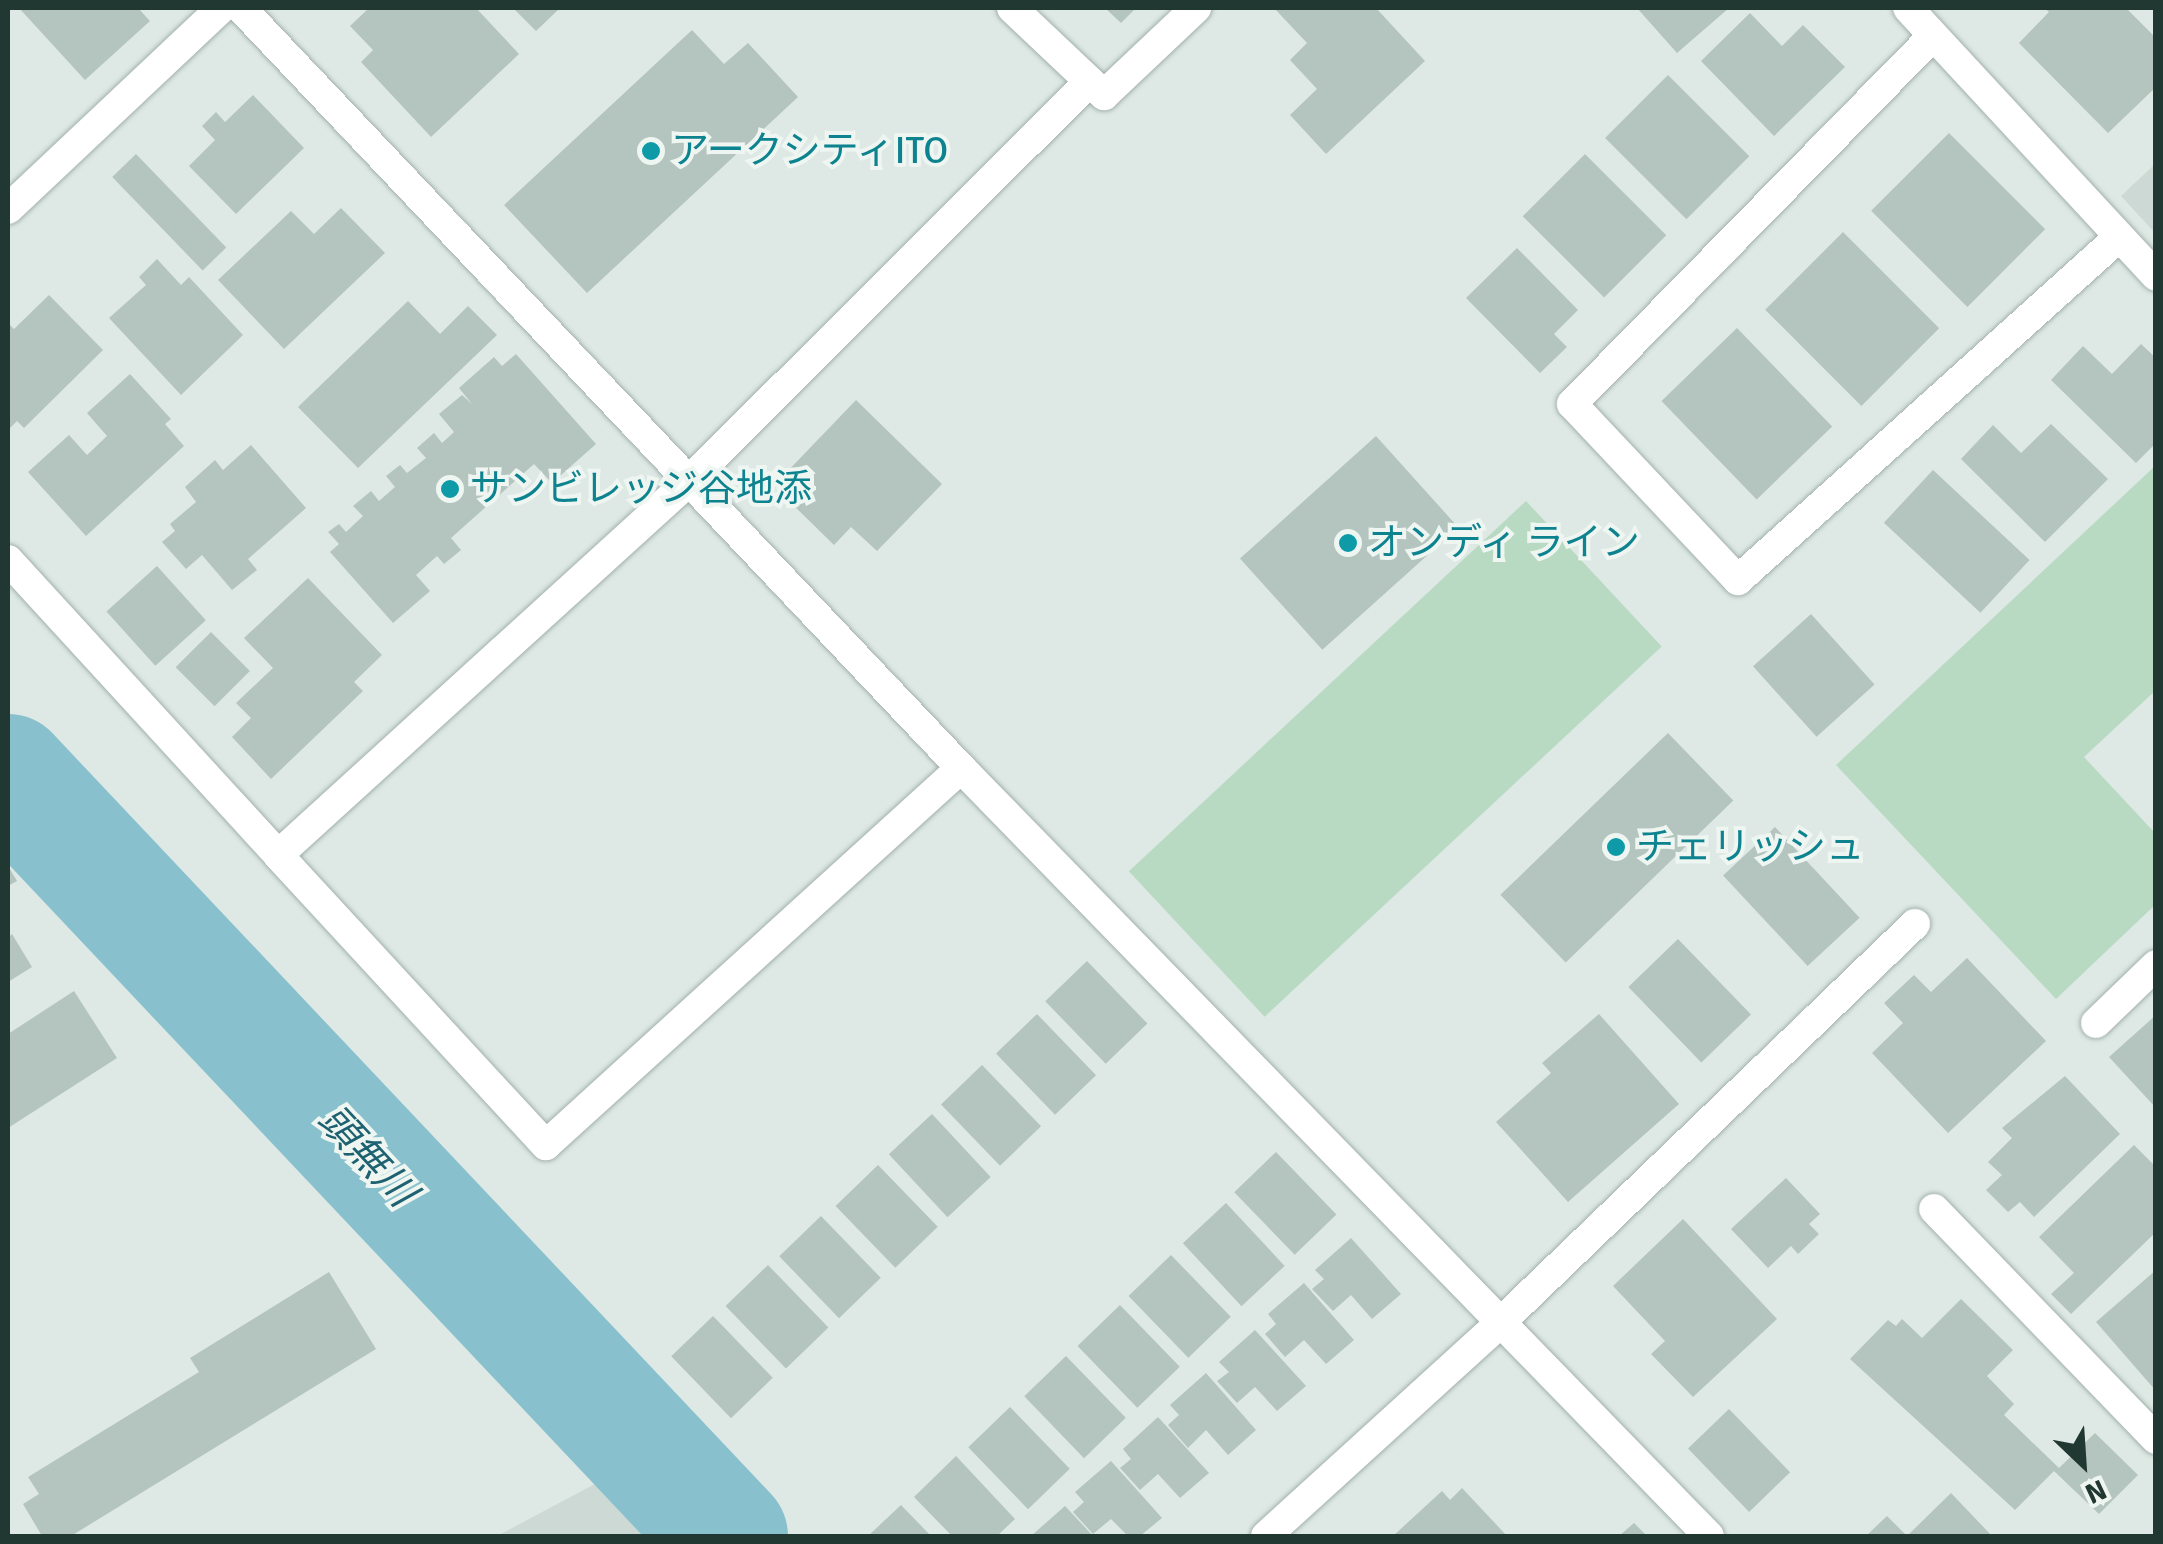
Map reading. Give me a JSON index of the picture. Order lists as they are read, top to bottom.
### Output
{
  "water": ["頭無川"],
  "places": [
    "アークシティITO",
    "サンビレッジ谷地添",
    "オンディ ライン",
    "チェリッシュ"
  ],
  "north": "bottom right"
}
